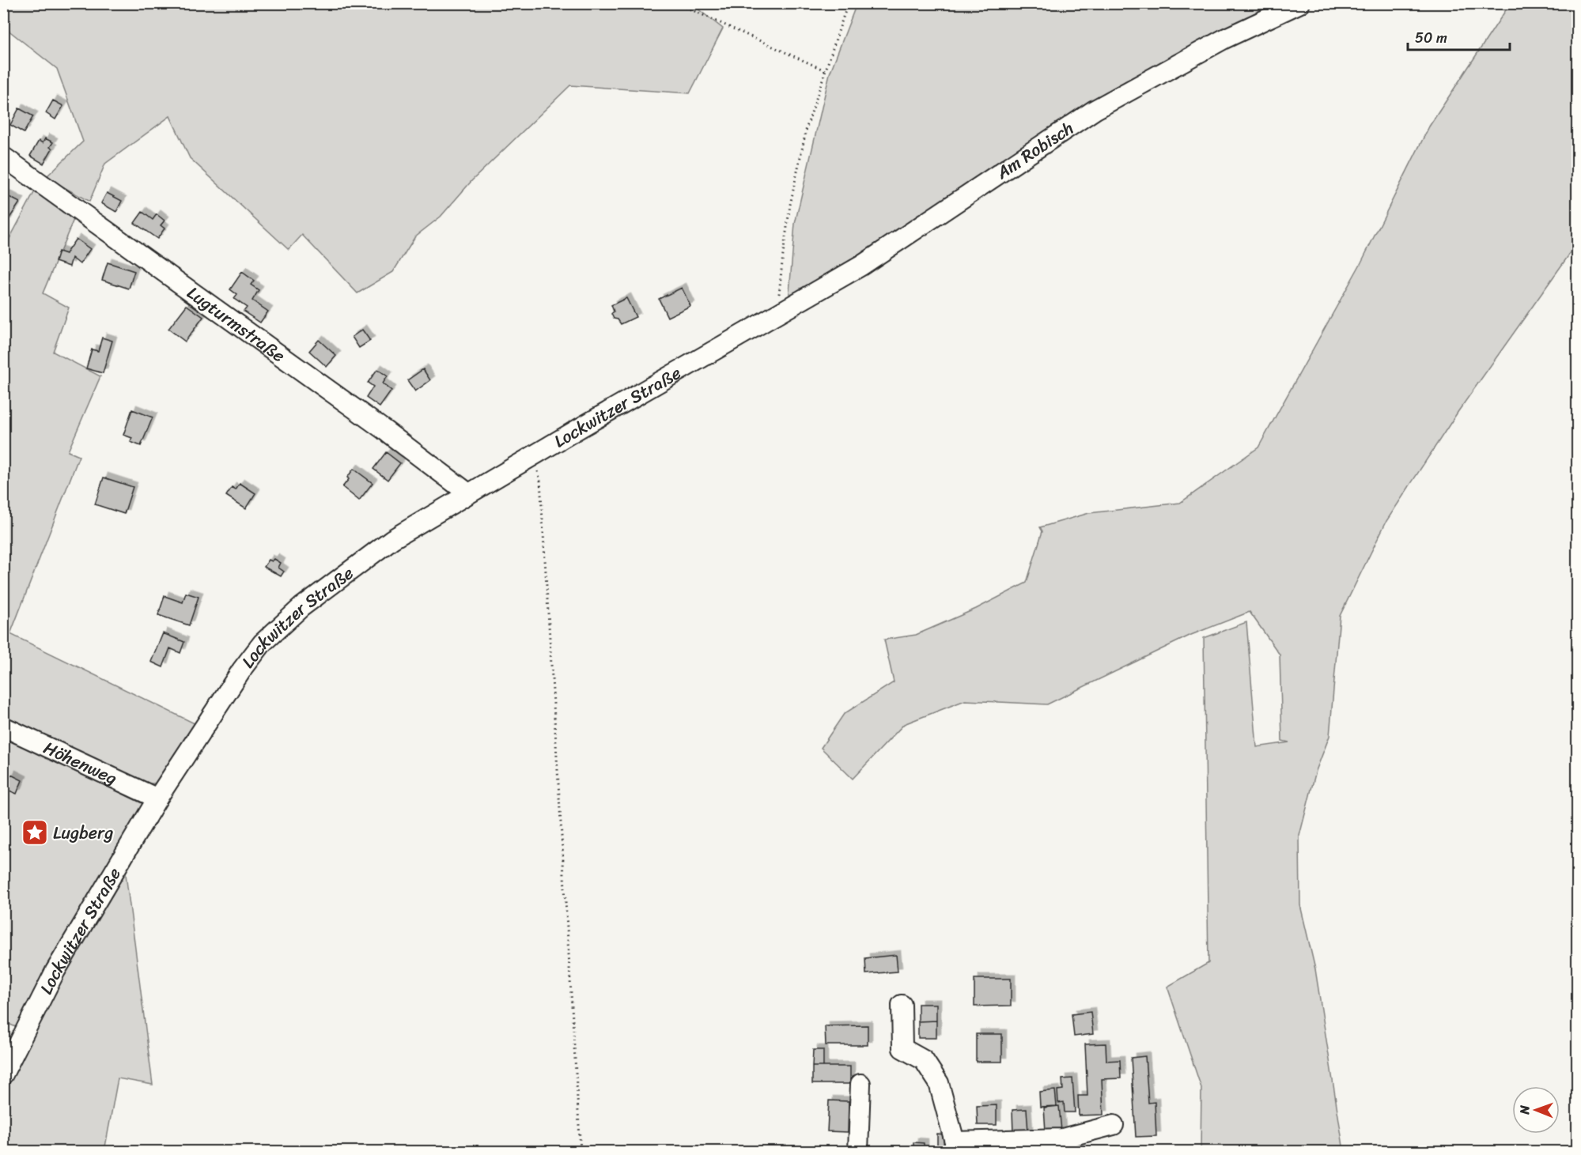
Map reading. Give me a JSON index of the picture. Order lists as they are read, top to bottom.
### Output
{
  "streets": {
    "street": [
      "Am Robisch",
      "Lugturmstraße",
      "Lockwitzer Straße",
      "Höhenweg"
    ]
  },
  "crossings": [
    ["Am Robisch", "Lockwitzer Straße"],
    ["Lugturmstraße", "Lockwitzer Straße"],
    ["Lockwitzer Straße", "Höhenweg"]
  ],
  "places": {
    "place": ["Lugberg"]
  },
  "scale_bar": "50 m",
  "north": "left"
}
